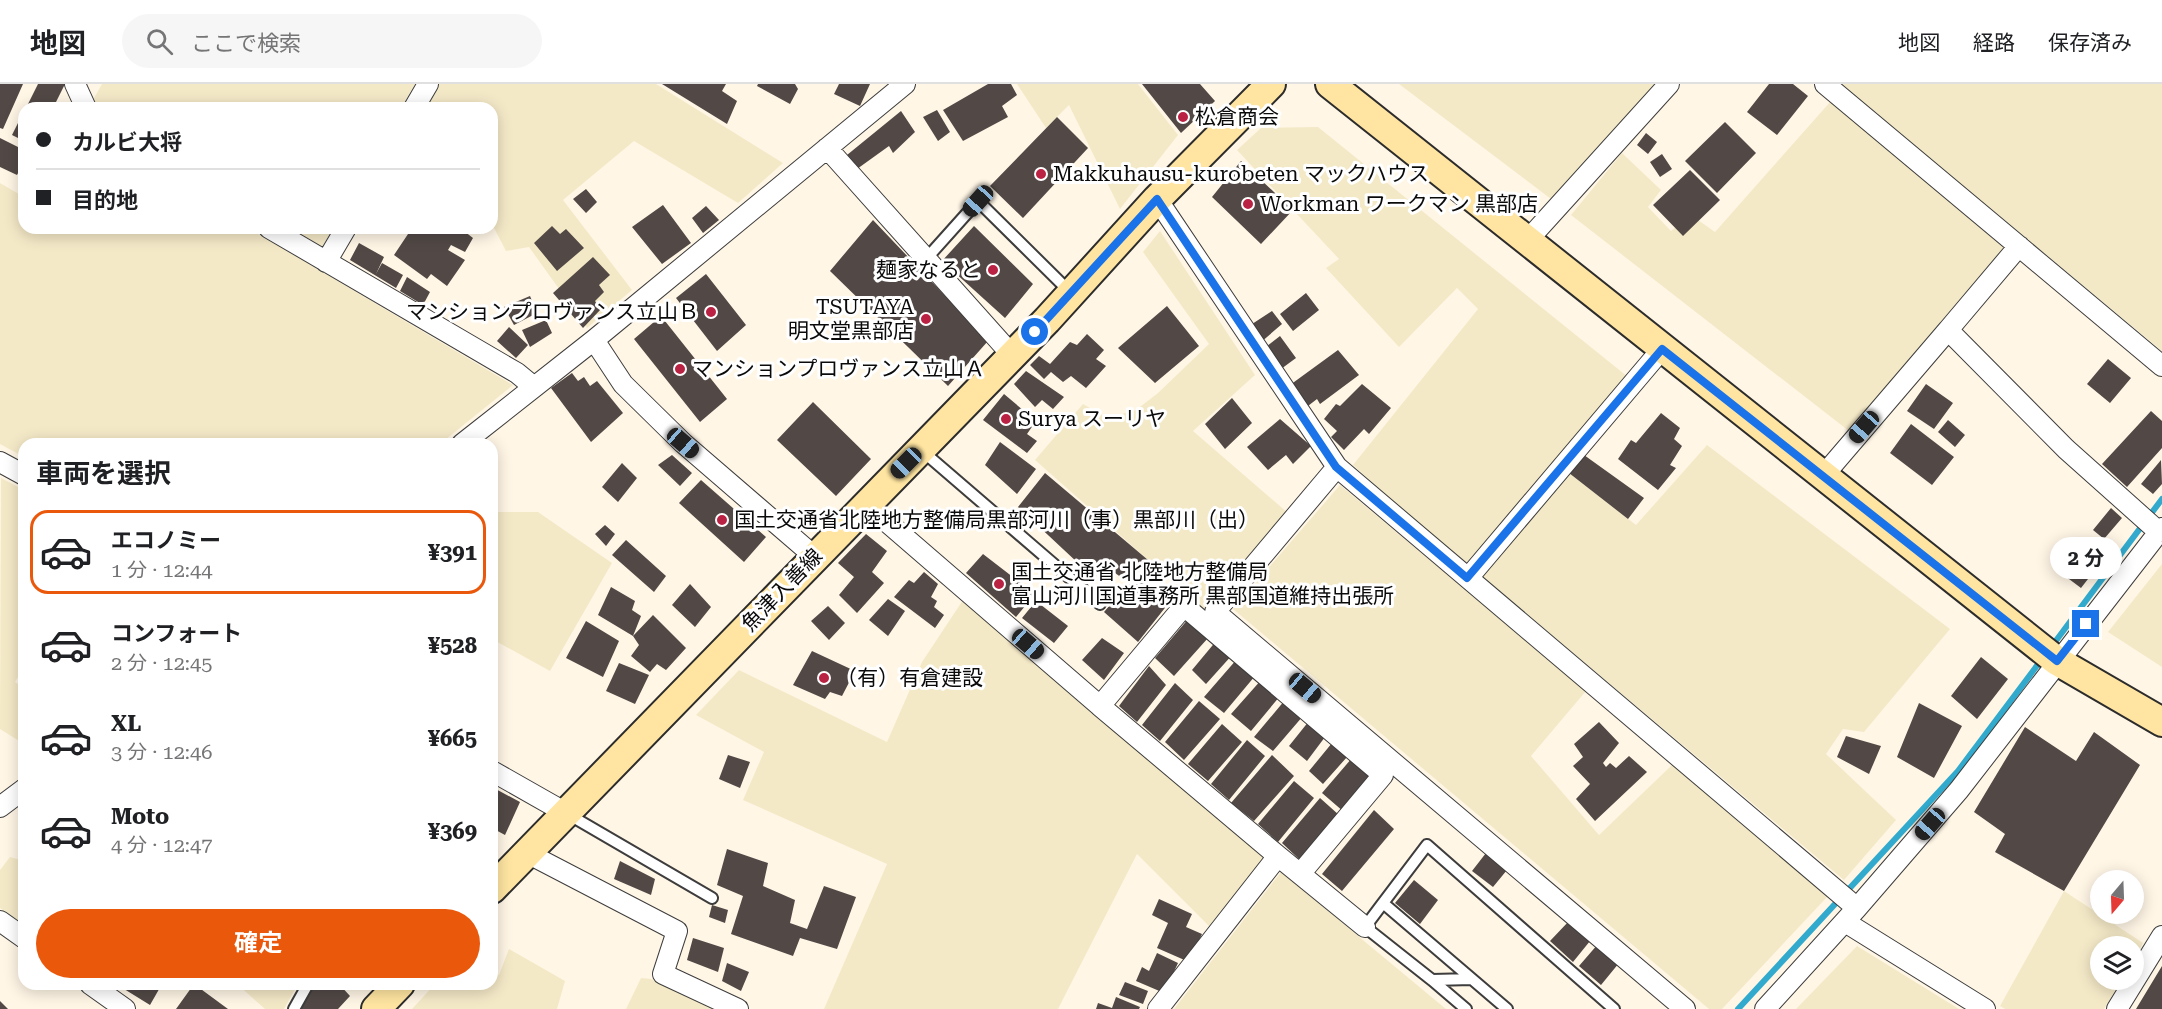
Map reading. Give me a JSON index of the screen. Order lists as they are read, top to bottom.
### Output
{
  "streets": {
    "main road": ["魚津入善線"]
  },
  "places": [
    "松倉商会",
    "Makkuhausu-kurobeten マックハウス",
    "Workman ワークマン 黒部店",
    "麺家なると",
    "マンションプロヴァンス立山Ｂ",
    "TSUTAYA 明文堂黒部店",
    "マンションプロヴァンス立山Ａ",
    "Surya スーリヤ",
    "国土交通省北陸地方整備局黒部河川（事）黒部川（出）",
    "国土交通省 北陸地方整備局 富山河川国道事務所 黒部国道維持出張所",
    "（有）有倉建設"
  ],
  "north": "bottom",
  "page": {
    "header": "地図",
    "search": "ここで検索",
    "nav": ["地図", "経路", "保存済み"],
    "banner": ["カルビ大将", "目的地"],
    "heading": "車両を選択",
    "list": [
      {
        "name": "エコノミー",
        "note": "1 分 · 12:44",
        "value": "¥391"
      },
      {
        "name": "コンフォート",
        "note": "2 分 · 12:45",
        "value": "¥528"
      },
      {
        "name": "XL",
        "note": "3 分 · 12:46",
        "value": "¥665"
      },
      {
        "name": "Moto",
        "note": "4 分 · 12:47",
        "value": "¥369"
      }
    ],
    "bubble": "2 分",
    "buttons": "確定"
  }
}
